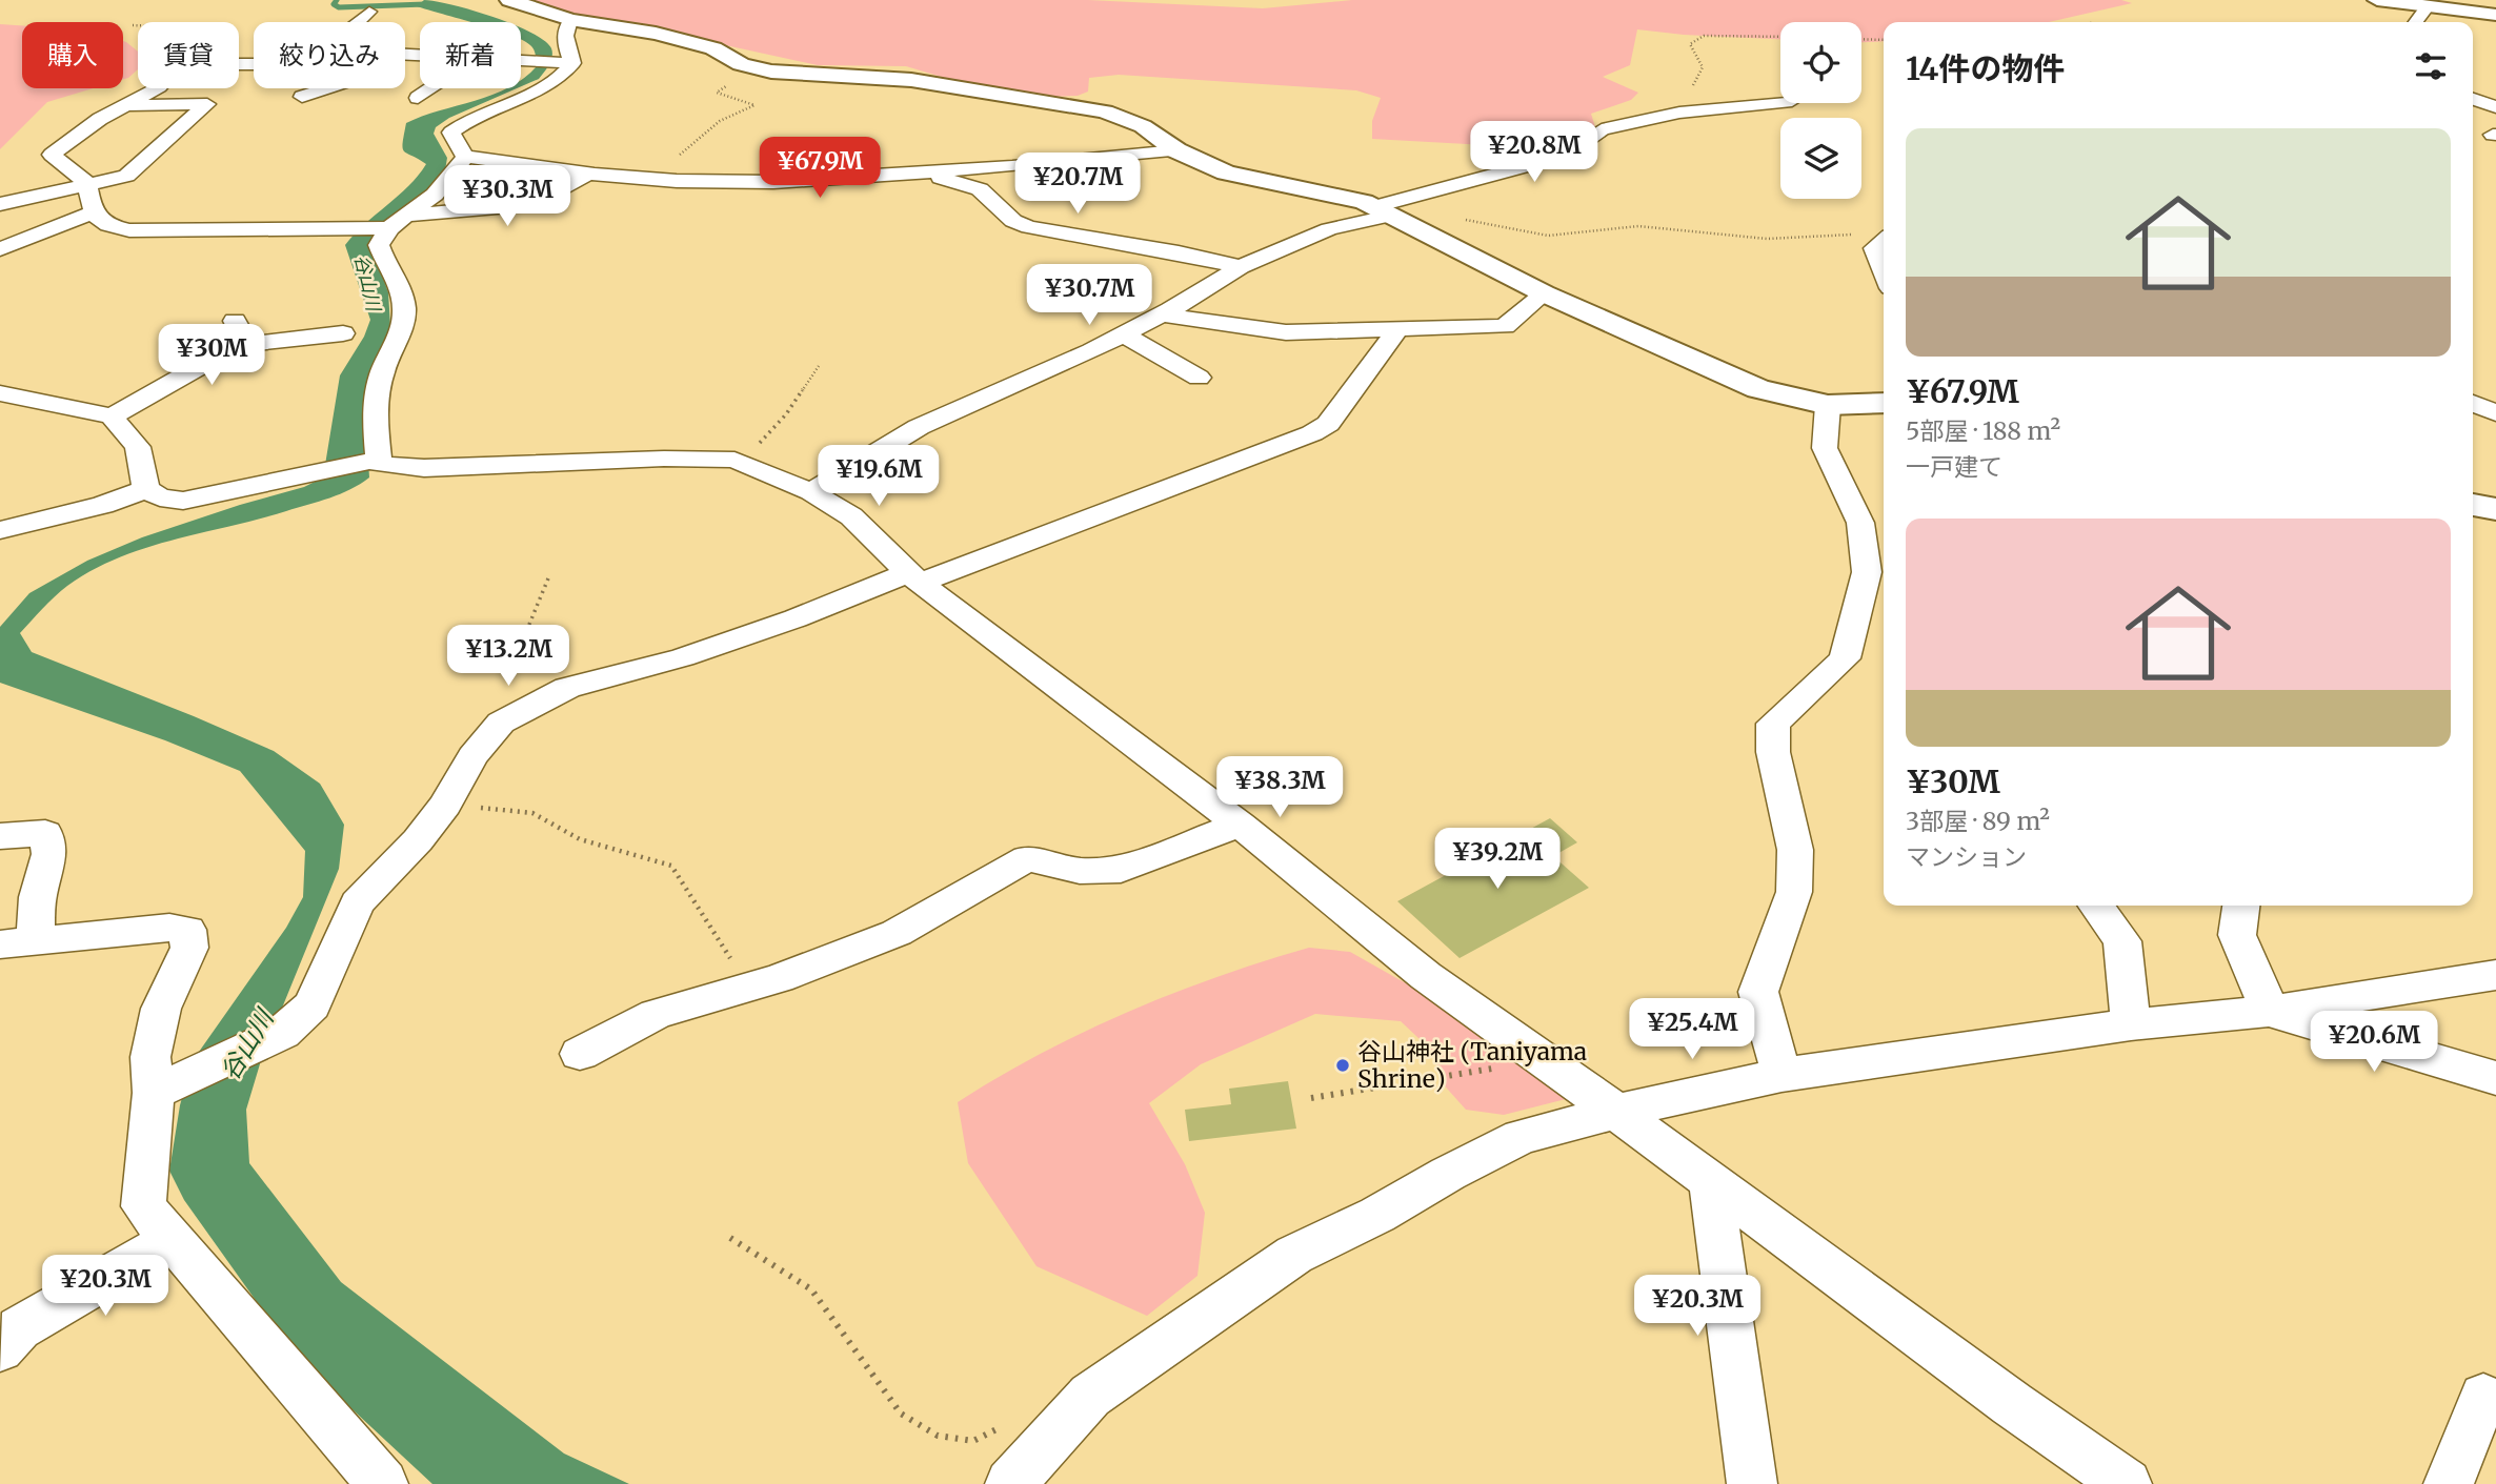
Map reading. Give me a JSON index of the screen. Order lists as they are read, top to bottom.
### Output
{
  "water": ["谷山川"],
  "places": ["谷山神社 (Taniyama Shrine)"],
  "page": {
    "chip": [
      "購入",
      "賃貸",
      "絞り込み",
      "新着"
    ],
    "heading": "14件の物件",
    "list": [
      {
        "name": "¥67.9M",
        "note": "5部屋 · 188 m² · 一戸建て"
      },
      {
        "name": "¥30M",
        "note": "3部屋 · 89 m² · マンション"
      }
    ],
    "price": [
      "¥20.8M",
      "¥67.9M",
      "¥20.7M",
      "¥30.3M",
      "¥30.7M",
      "¥30M",
      "¥19.6M",
      "¥13.2M",
      "¥38.3M",
      "¥39.2M",
      "¥25.4M",
      "¥20.6M",
      "¥20.3M",
      "¥20.3M"
    ]
  }
}
